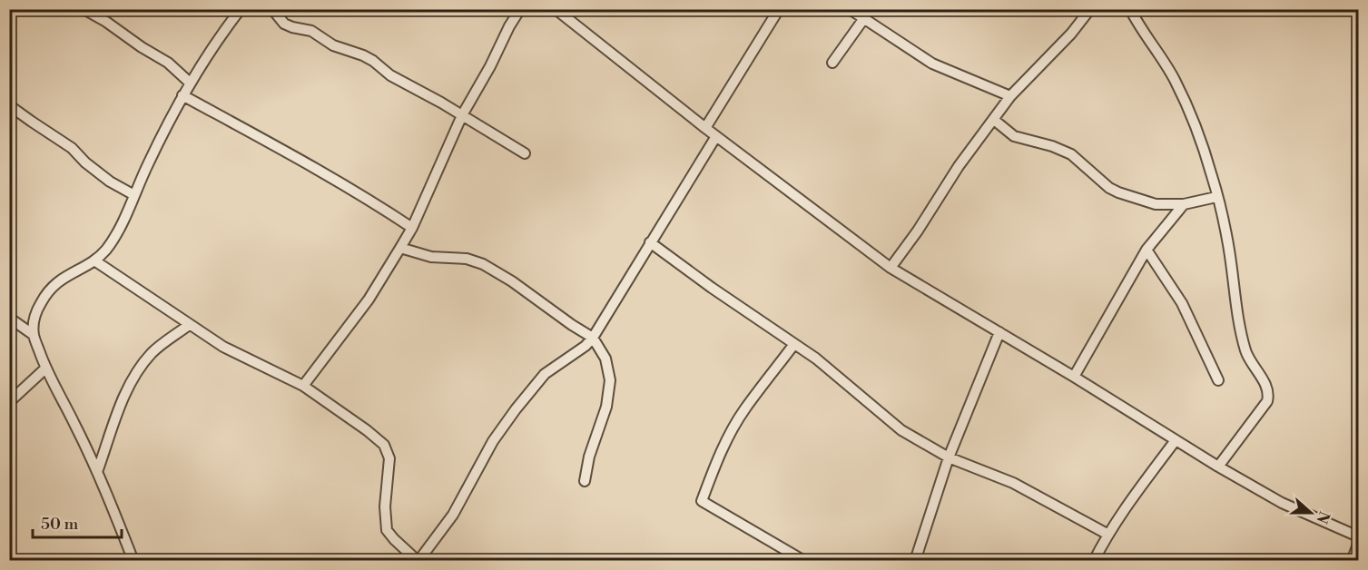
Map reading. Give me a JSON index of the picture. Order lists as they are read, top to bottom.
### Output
{
  "scale_bar": "50 m",
  "north": "right"
}
